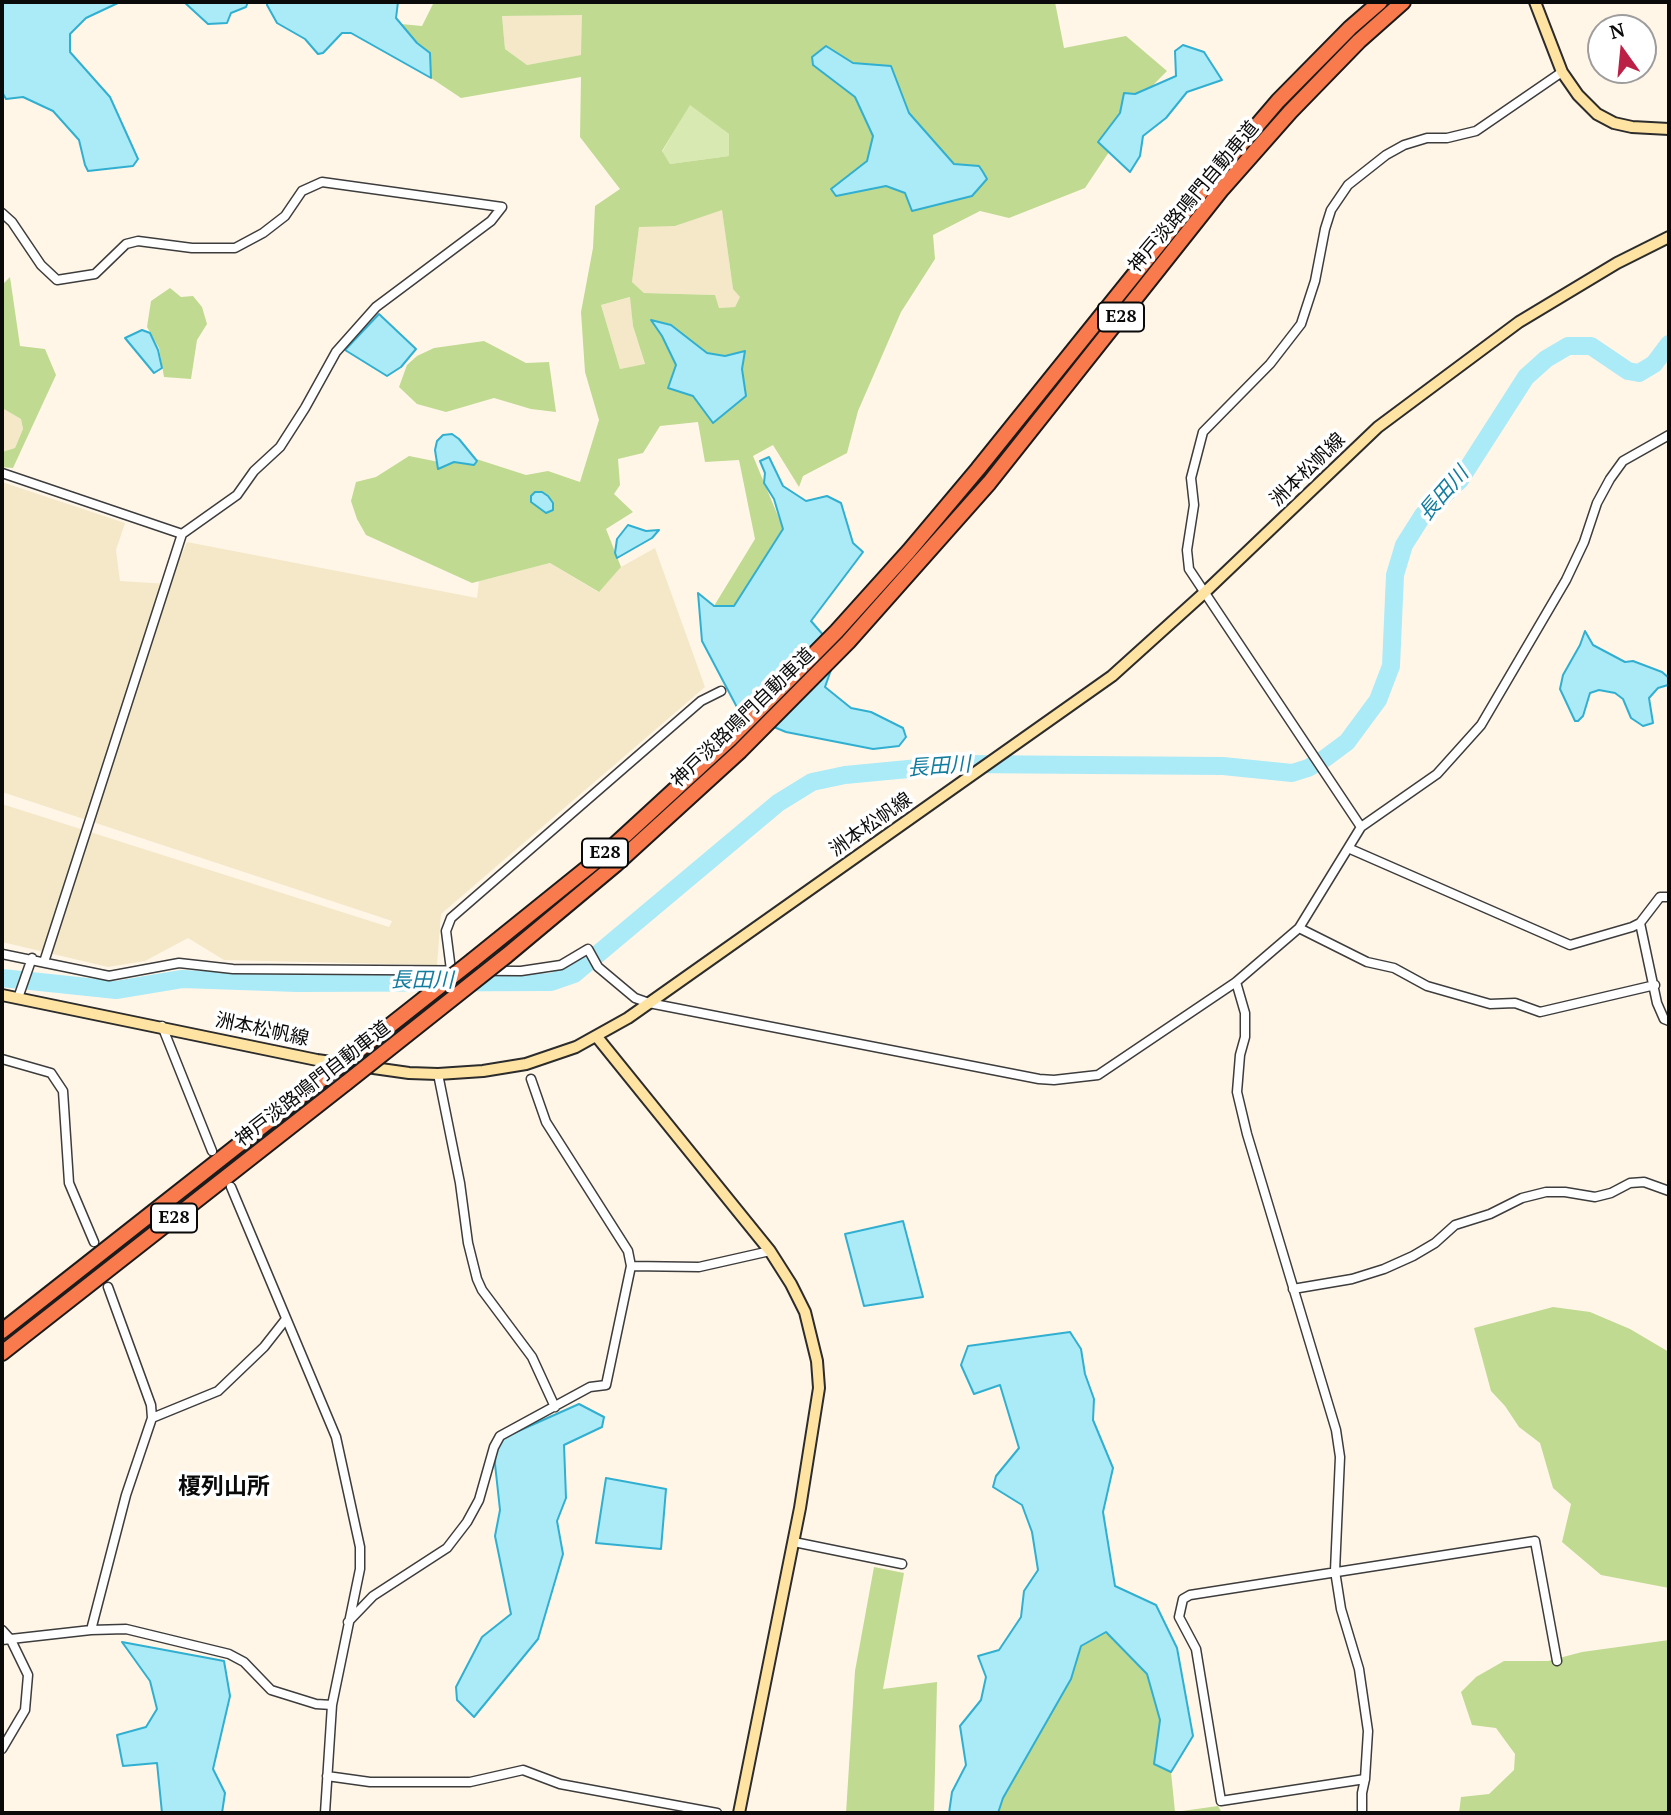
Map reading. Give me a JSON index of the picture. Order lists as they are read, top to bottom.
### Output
{
  "streets": {
    "highway": ["神戸淡路鳴門自動車道", "E28"],
    "main road": ["洲本松帆線"]
  },
  "districts": ["榎列山所"],
  "water": ["長田川"],
  "north": "top"
}
